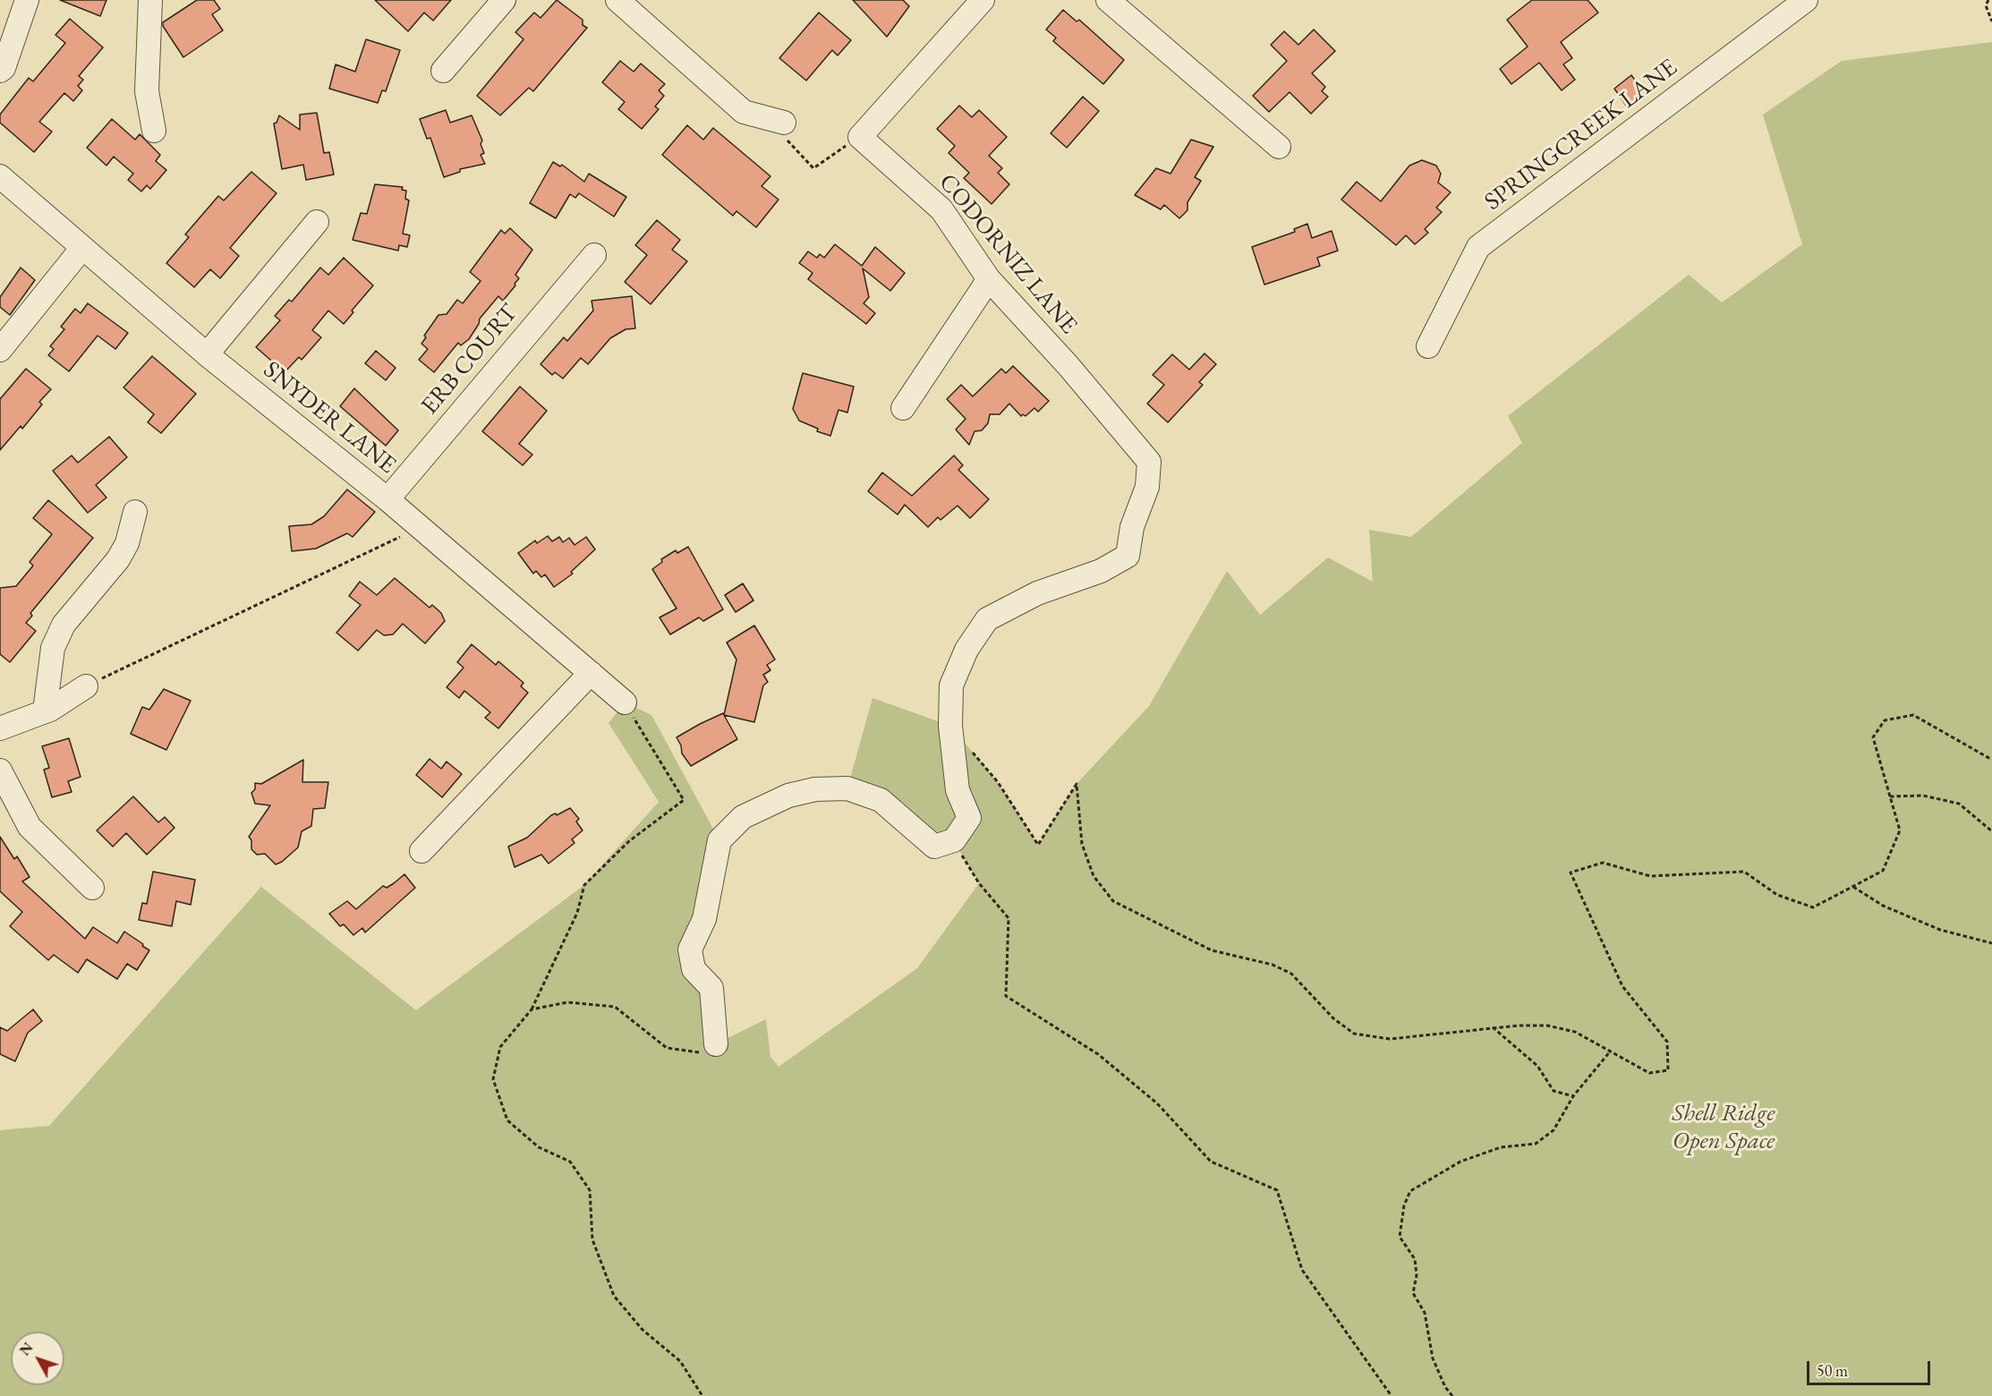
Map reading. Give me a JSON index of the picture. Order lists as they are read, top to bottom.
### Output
{
  "streets": {
    "street": [
      "SPRINGCREEK LANE",
      "CODORNIZ LANE",
      "ERB COURT",
      "SNYDER LANE"
    ]
  },
  "crossings": [
    ["ERB COURT", "SNYDER LANE"]
  ],
  "parks": ["Shell Ridge Open Space"],
  "scale_bar": "50 m",
  "north": "top left"
}
